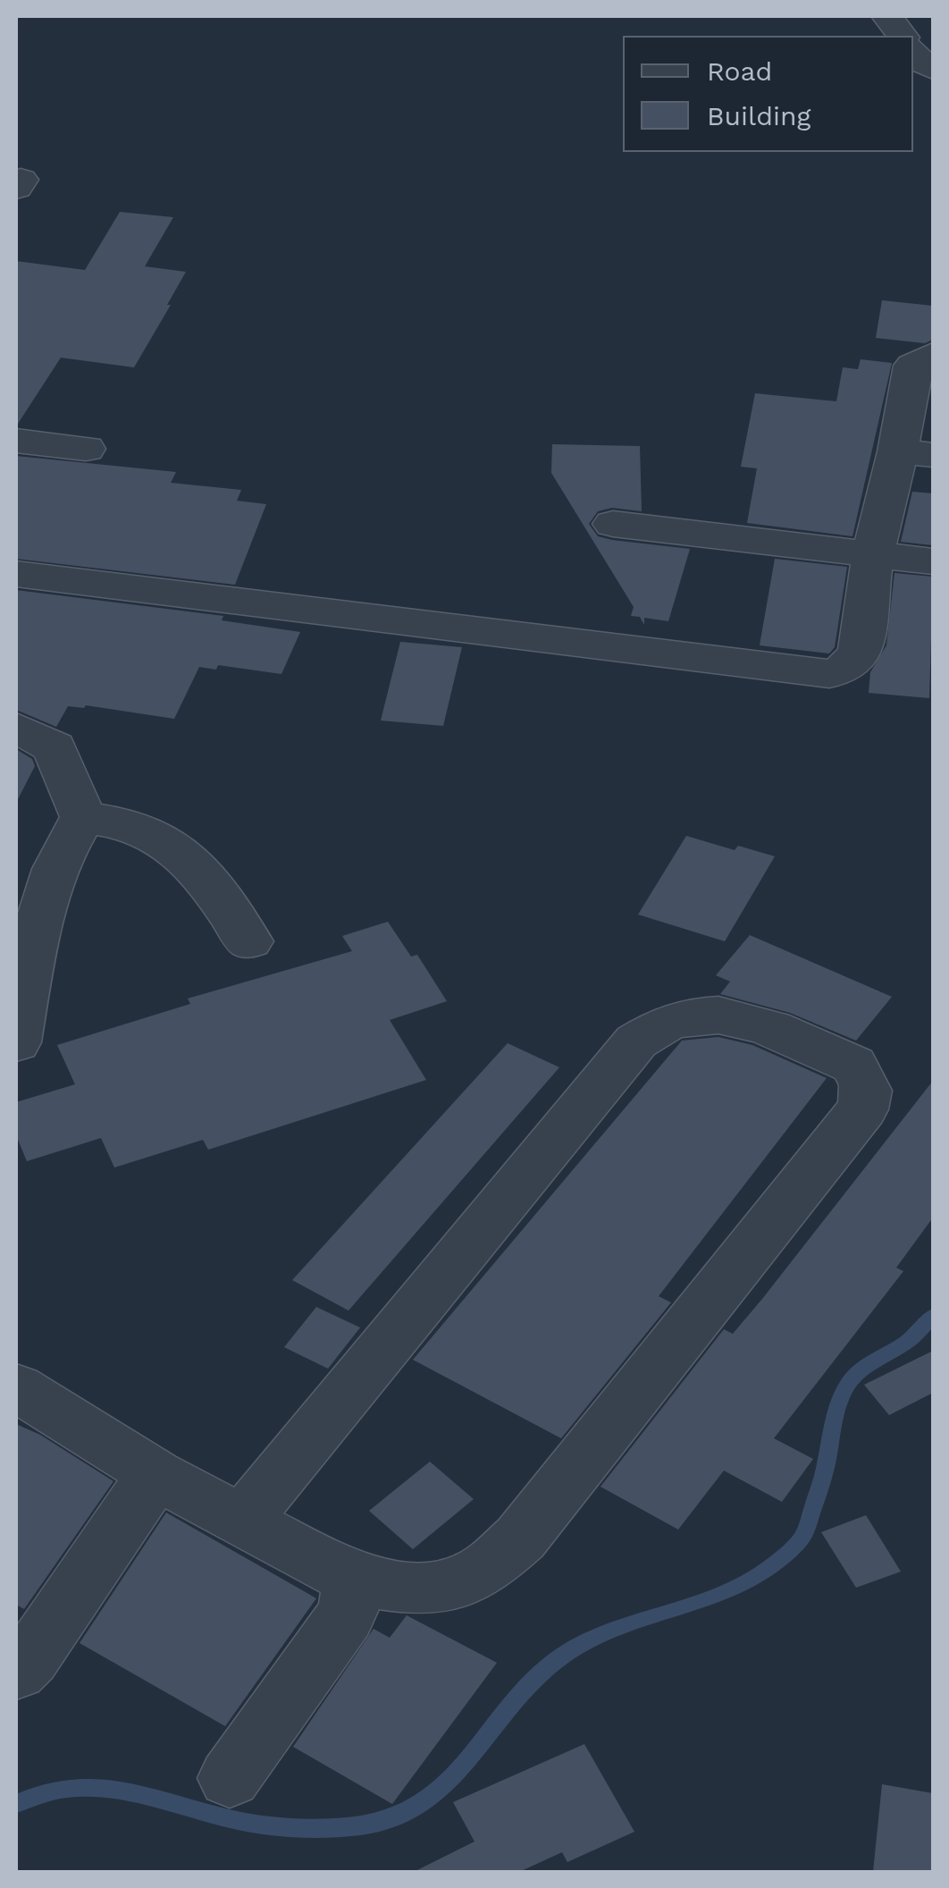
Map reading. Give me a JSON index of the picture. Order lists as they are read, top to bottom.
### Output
{
  "legend": ["Road", "Building"]
}
